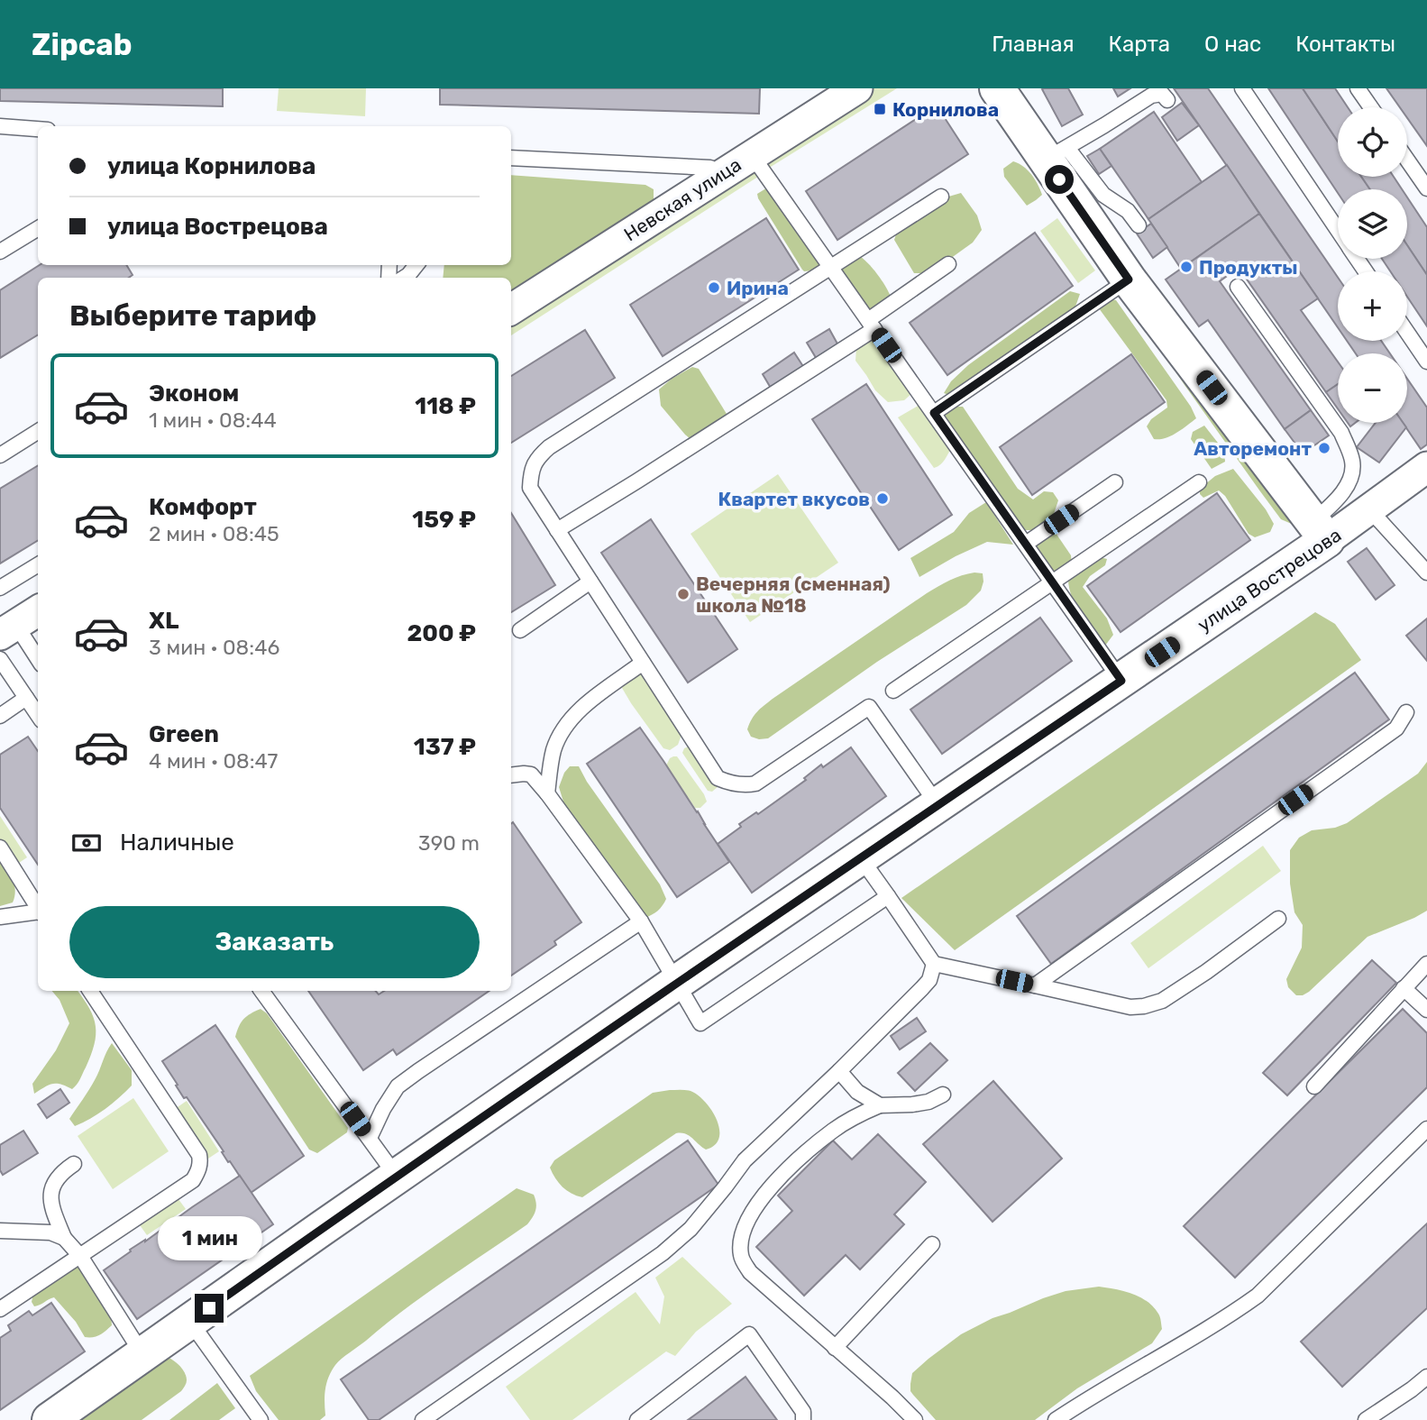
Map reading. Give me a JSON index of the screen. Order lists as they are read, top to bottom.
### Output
{
  "streets": {
    "street": ["Невская улица", "улица Вострецова"]
  },
  "places": {
    "transit": ["Корнилова"],
    "other": [
      "Продукты",
      "Ирина",
      "Авторемонт",
      "Квартет вкусов",
      "Вечерняя (сменная) школа №18"
    ]
  },
  "page": {
    "header": "Zipcab",
    "nav": [
      "Главная",
      "Карта",
      "О нас",
      "Контакты"
    ],
    "map_buttons": ["+", "−"],
    "banner": ["улица Корнилова", "улица Вострецова"],
    "heading": "Выберите тариф",
    "list": [
      {
        "name": "Эконом",
        "note": "1 мин · 08:44",
        "value": "118 ₽"
      },
      {
        "name": "Комфорт",
        "note": "2 мин · 08:45",
        "value": "159 ₽"
      },
      {
        "name": "XL",
        "note": "3 мин · 08:46",
        "value": "200 ₽"
      },
      {
        "name": "Green",
        "note": "4 мин · 08:47",
        "value": "137 ₽"
      }
    ],
    "pay": ["Наличные", "390 m"],
    "buttons": "Заказать",
    "bubble": "1 мин"
  }
}
